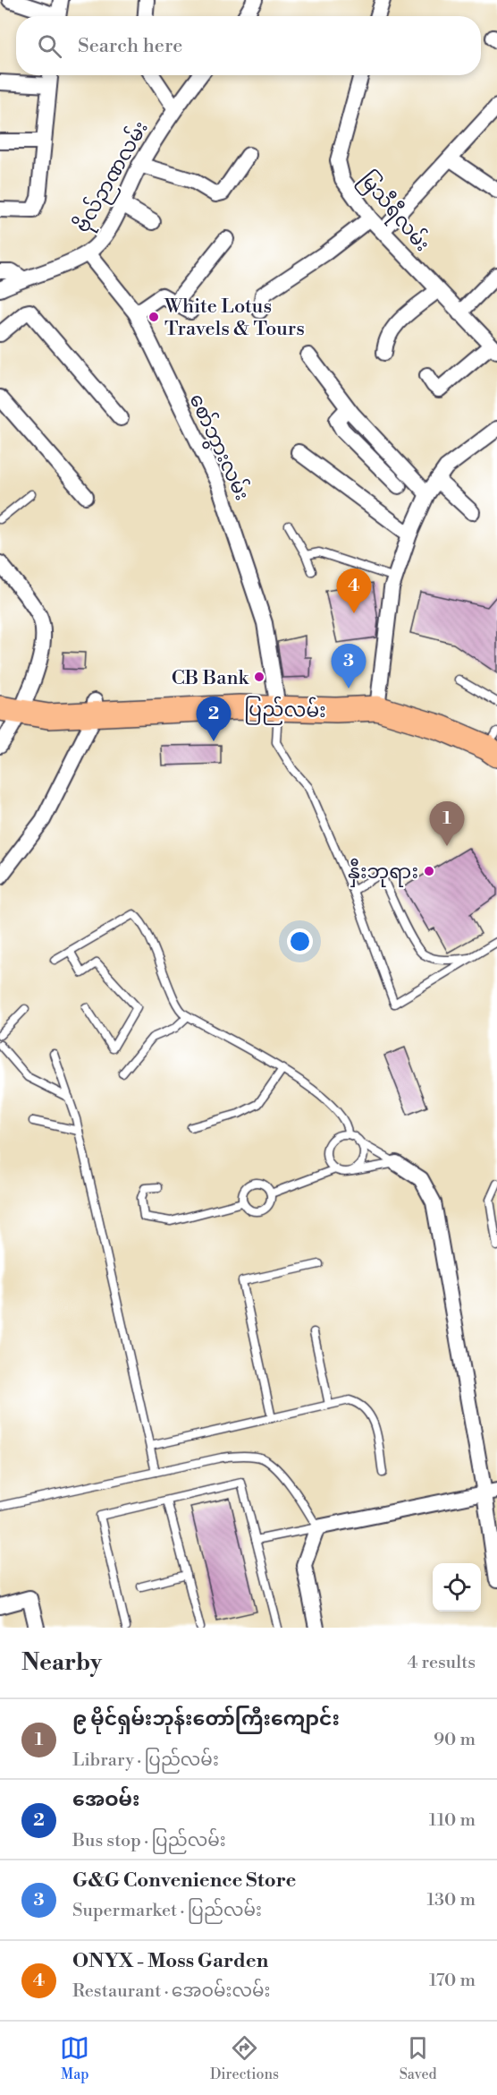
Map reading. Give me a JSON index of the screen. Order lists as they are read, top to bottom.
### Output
{
  "streets": {
    "highway": ["ပြည်လမ်း"],
    "street": ["ဗိုလ်ဉာဏလမ်း", "မြသီရီလမ်း", "စော်ဘွားလမ်း"]
  },
  "crossings": [
    ["ဗိုလ်ဉာဏလမ်း", "စော်ဘွားလမ်း"],
    ["စော်ဘွားလမ်း", "ပြည်လမ်း"]
  ],
  "places": ["White Lotus Travels & Tours", "CB Bank", "နှီးဘုရား"],
  "page": {
    "search": "Search here",
    "pins": [
      "4",
      "3",
      "2",
      "1"
    ],
    "heading": ["Nearby", "4 results"],
    "list": [
      {
        "mark": "1",
        "name": "၉ မိုင်ရှမ်းဘုန်းတော်ကြီးကျောင်း",
        "note": "Library · ပြည်လမ်း",
        "value": "90 m"
      },
      {
        "mark": "2",
        "name": "အေဝမ်း",
        "note": "Bus stop · ပြည်လမ်း",
        "value": "110 m"
      },
      {
        "mark": "3",
        "name": "G&G Convenience Store",
        "note": "Supermarket · ပြည်လမ်း",
        "value": "130 m"
      },
      {
        "mark": "4",
        "name": "ONYX - Moss Garden",
        "note": "Restaurant · အေဝမ်းလမ်း",
        "value": "170 m"
      }
    ],
    "nav": ["Map", "Directions", "Saved"]
  }
}
